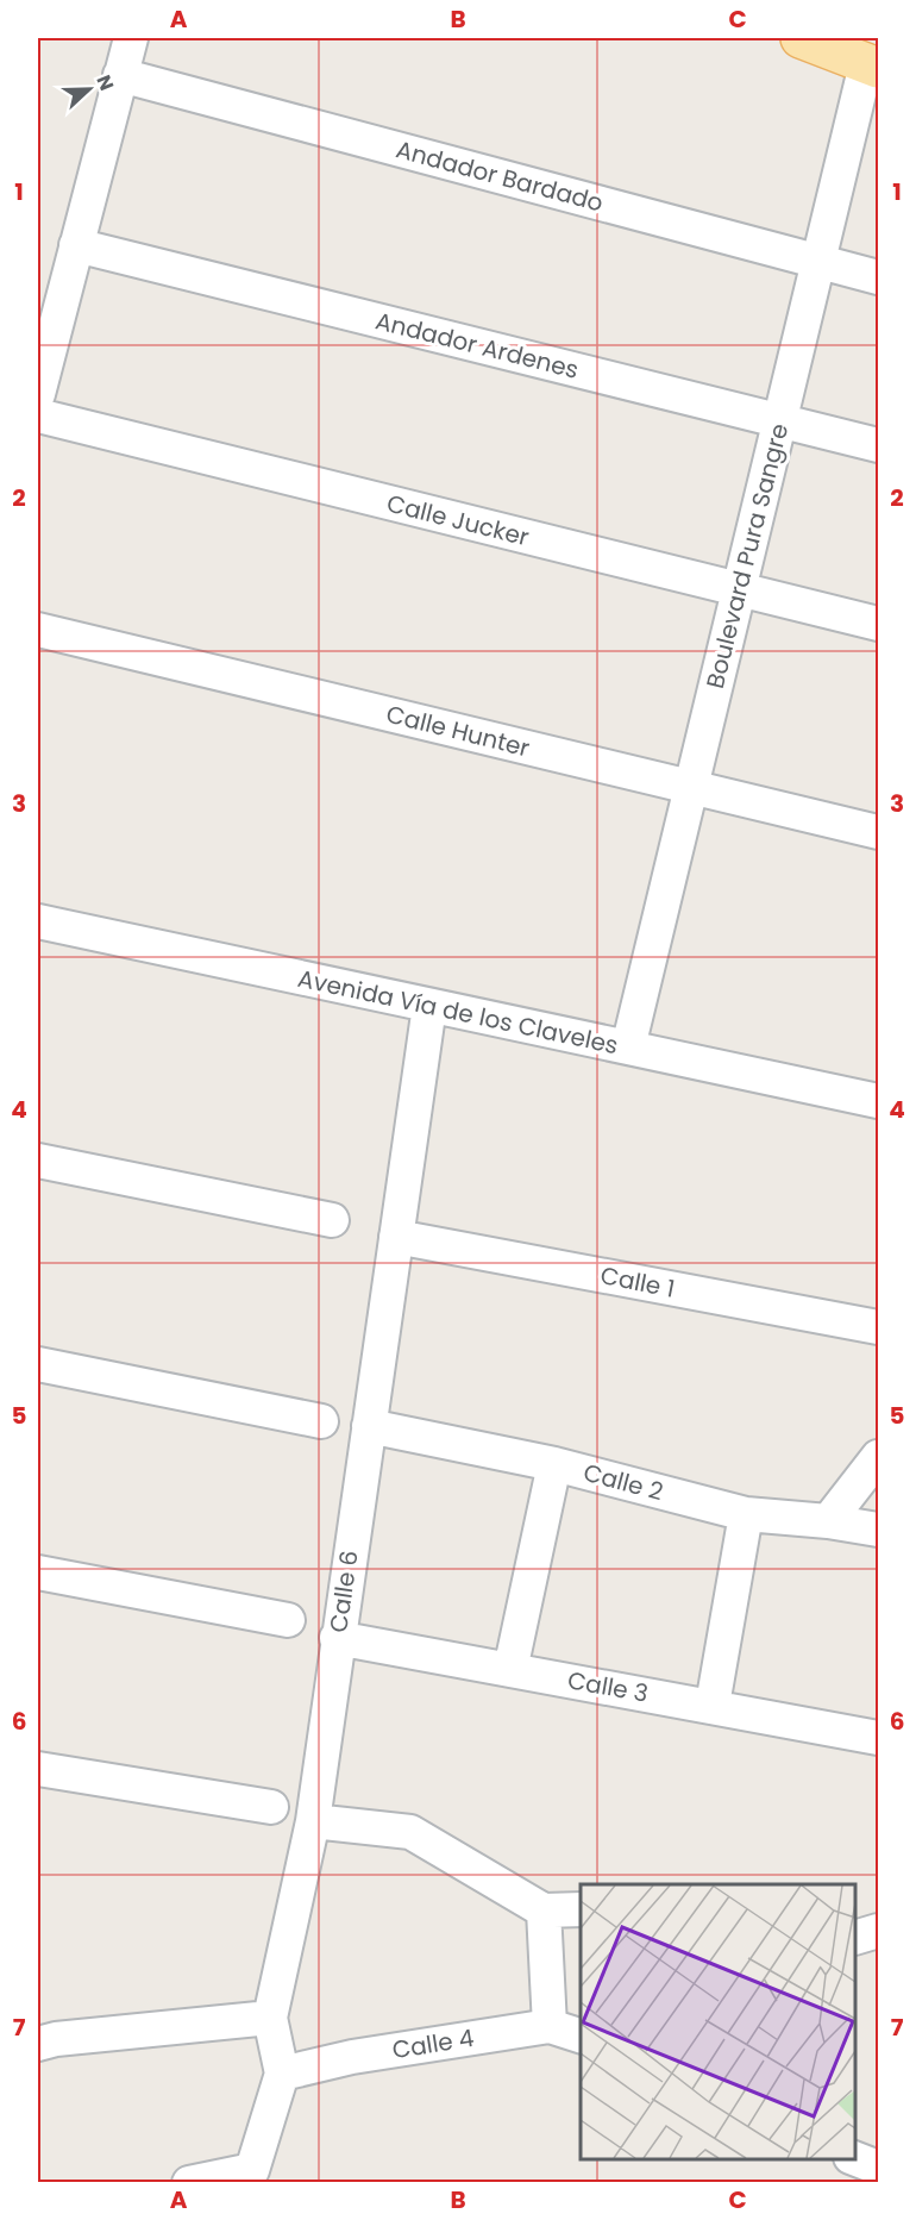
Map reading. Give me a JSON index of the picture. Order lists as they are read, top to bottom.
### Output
{
  "streets": {
    "street": [
      "Andador Bardado",
      "Andador Ardenes",
      "Calle Jucker",
      "Boulevard Pura Sangre",
      "Calle Hunter",
      "Avenida Vía de los Claveles",
      "Calle 1",
      "Calle 2",
      "Calle 6",
      "Calle 3",
      "Calle 4"
    ]
  },
  "crossings": [
    ["Andador Bardado", "Boulevard Pura Sangre"],
    ["Andador Ardenes", "Boulevard Pura Sangre"],
    ["Calle Jucker", "Boulevard Pura Sangre"],
    ["Boulevard Pura Sangre", "Calle Hunter"],
    ["Boulevard Pura Sangre", "Avenida Vía de los Claveles"],
    ["Avenida Vía de los Claveles", "Calle 6"],
    ["Calle 1", "Calle 6"],
    ["Calle 2", "Calle 6"],
    ["Calle 6", "Calle 3"],
    ["Calle 6", "Calle 4"]
  ],
  "north": "right",
  "grid": {
    "columns": ["A", "B", "C"],
    "rows": [
      "1",
      "2",
      "3",
      "4",
      "5",
      "6",
      "7"
    ]
  }
}
